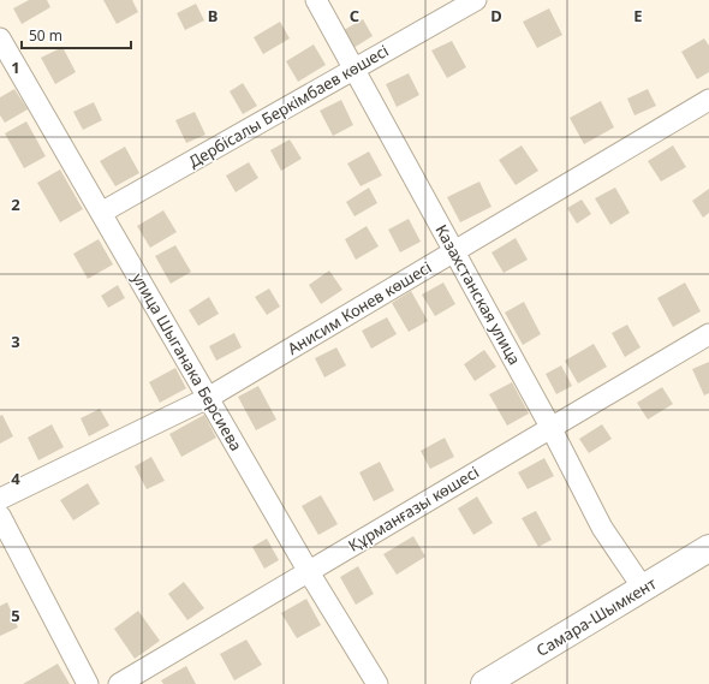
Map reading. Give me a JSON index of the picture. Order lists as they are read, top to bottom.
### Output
{
  "streets": {
    "highway": ["Самара-Шымкент"],
    "street": [
      "Дербісалы Беркімбаев көшесі",
      "Казахстанская улица",
      "Анисим Конев көшесі",
      "улица Шыганака Берсиева",
      "Құрманғазы көшесі"
    ]
  },
  "crossings": [
    ["Дербісалы Беркімбаев көшесі", "Казахстанская улица"],
    ["Дербісалы Беркімбаев көшесі", "улица Шыганака Берсиева"],
    ["Казахстанская улица", "Анисим Конев көшесі"],
    ["Казахстанская улица", "Құрманғазы көшесі"],
    ["Казахстанская улица", "Самара-Шымкент"],
    ["Анисим Конев көшесі", "улица Шыганака Берсиева"],
    ["улица Шыганака Берсиева", "Құрманғазы көшесі"]
  ],
  "scale_bar": "50 m",
  "grid": {
    "columns": [
      "B",
      "C",
      "D",
      "E"
    ],
    "rows": [
      "1",
      "2",
      "3",
      "4",
      "5"
    ]
  }
}
